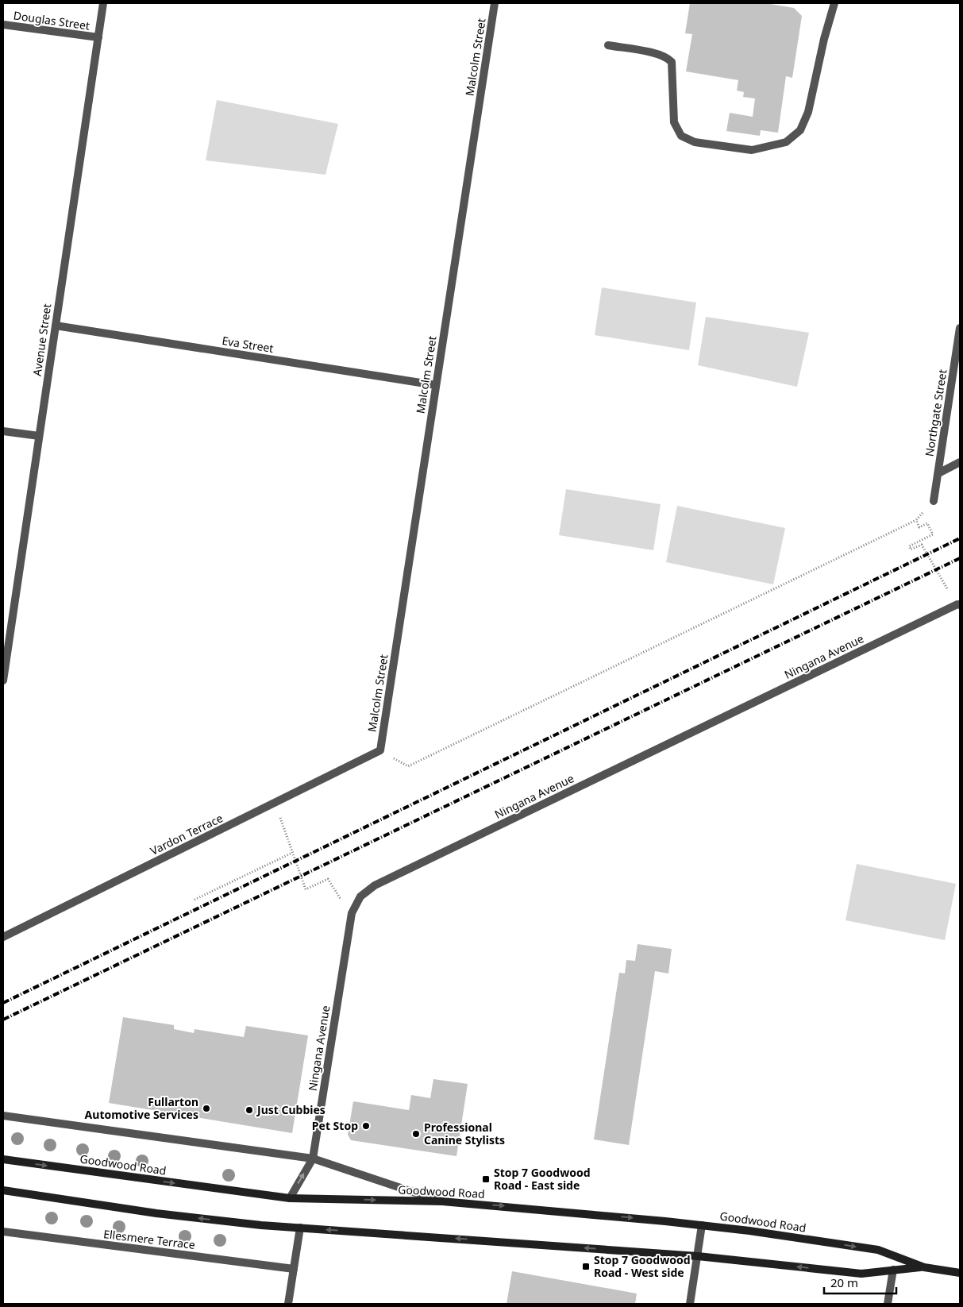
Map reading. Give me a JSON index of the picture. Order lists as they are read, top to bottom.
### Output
{
  "streets": {
    "main road": ["Goodwood Road"],
    "street": [
      "Douglas Street",
      "Malcolm Street",
      "Avenue Street",
      "Eva Street",
      "Northgate Street",
      "Ningana Avenue",
      "Vardon Terrace",
      "Ellesmere Terrace"
    ]
  },
  "crossings": [
    ["Douglas Street", "Avenue Street"],
    ["Malcolm Street", "Eva Street"],
    ["Malcolm Street", "Vardon Terrace"],
    ["Avenue Street", "Eva Street"],
    ["Ningana Avenue", "Goodwood Road"]
  ],
  "places": {
    "other": [
      "Fullarton Automotive Services",
      "Just Cubbies",
      "Pet Stop",
      "Professional Canine Stylists"
    ],
    "transit": ["Stop 7 Goodwood Road - East side", "Stop 7 Goodwood Road - West side"]
  },
  "scale_bar": "20 m"
}
